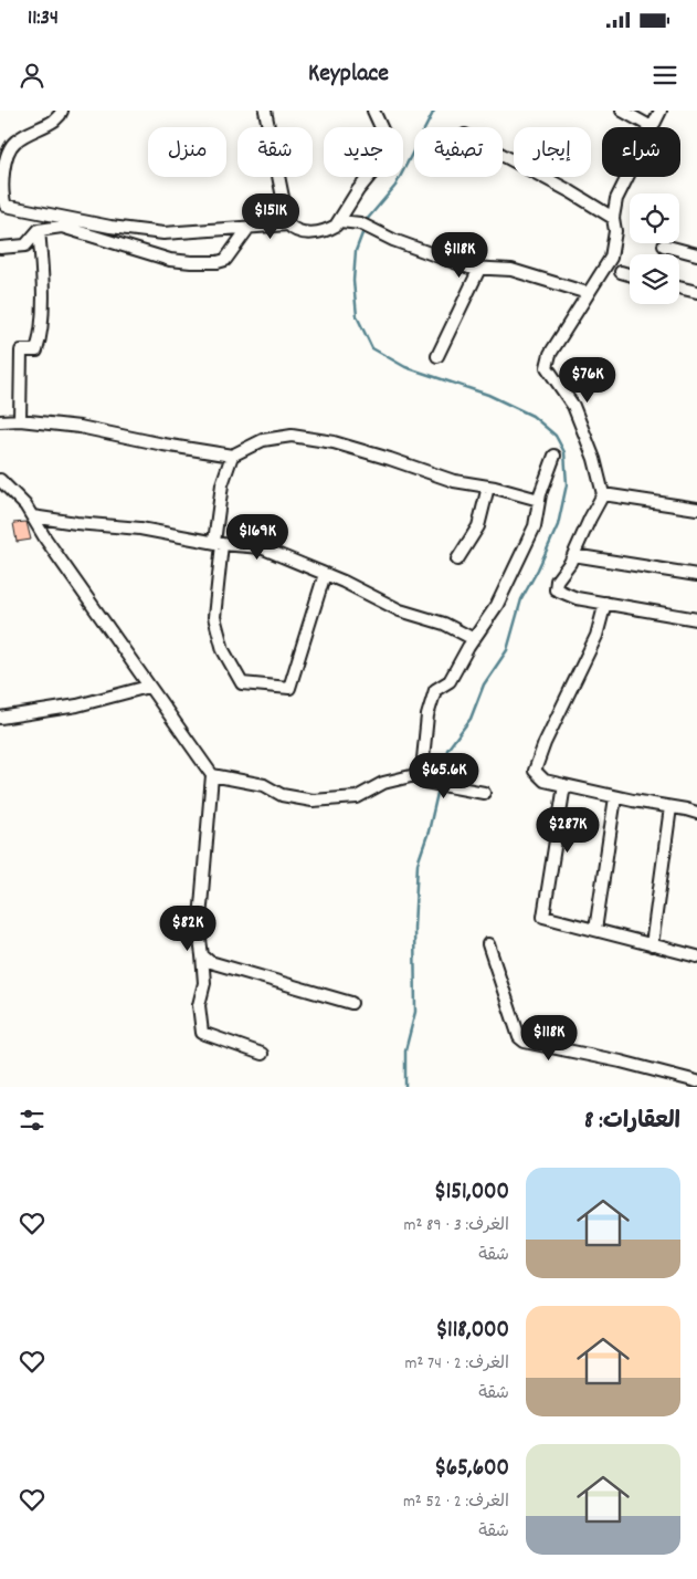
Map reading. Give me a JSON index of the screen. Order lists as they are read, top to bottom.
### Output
{
  "page": {
    "status": "11:34",
    "header": "Keyplace",
    "chip": [
      "شراء",
      "إيجار",
      "تصفية",
      "جديد",
      "شقة",
      "منزل"
    ],
    "price": [
      "$151K",
      "$118K",
      "$76K",
      "$169K",
      "$65.6K",
      "$287K",
      "$82K",
      "$118K"
    ],
    "heading": "العقارات: 8",
    "list": [
      {
        "name": "$151,000",
        "note": "الغرف: 3 · 89 m² · شقة"
      },
      {
        "name": "$118,000",
        "note": "الغرف: 2 · 74 m² · شقة"
      },
      {
        "name": "$65,600",
        "note": "الغرف: 2 · 52 m² · شقة"
      }
    ]
  }
}
